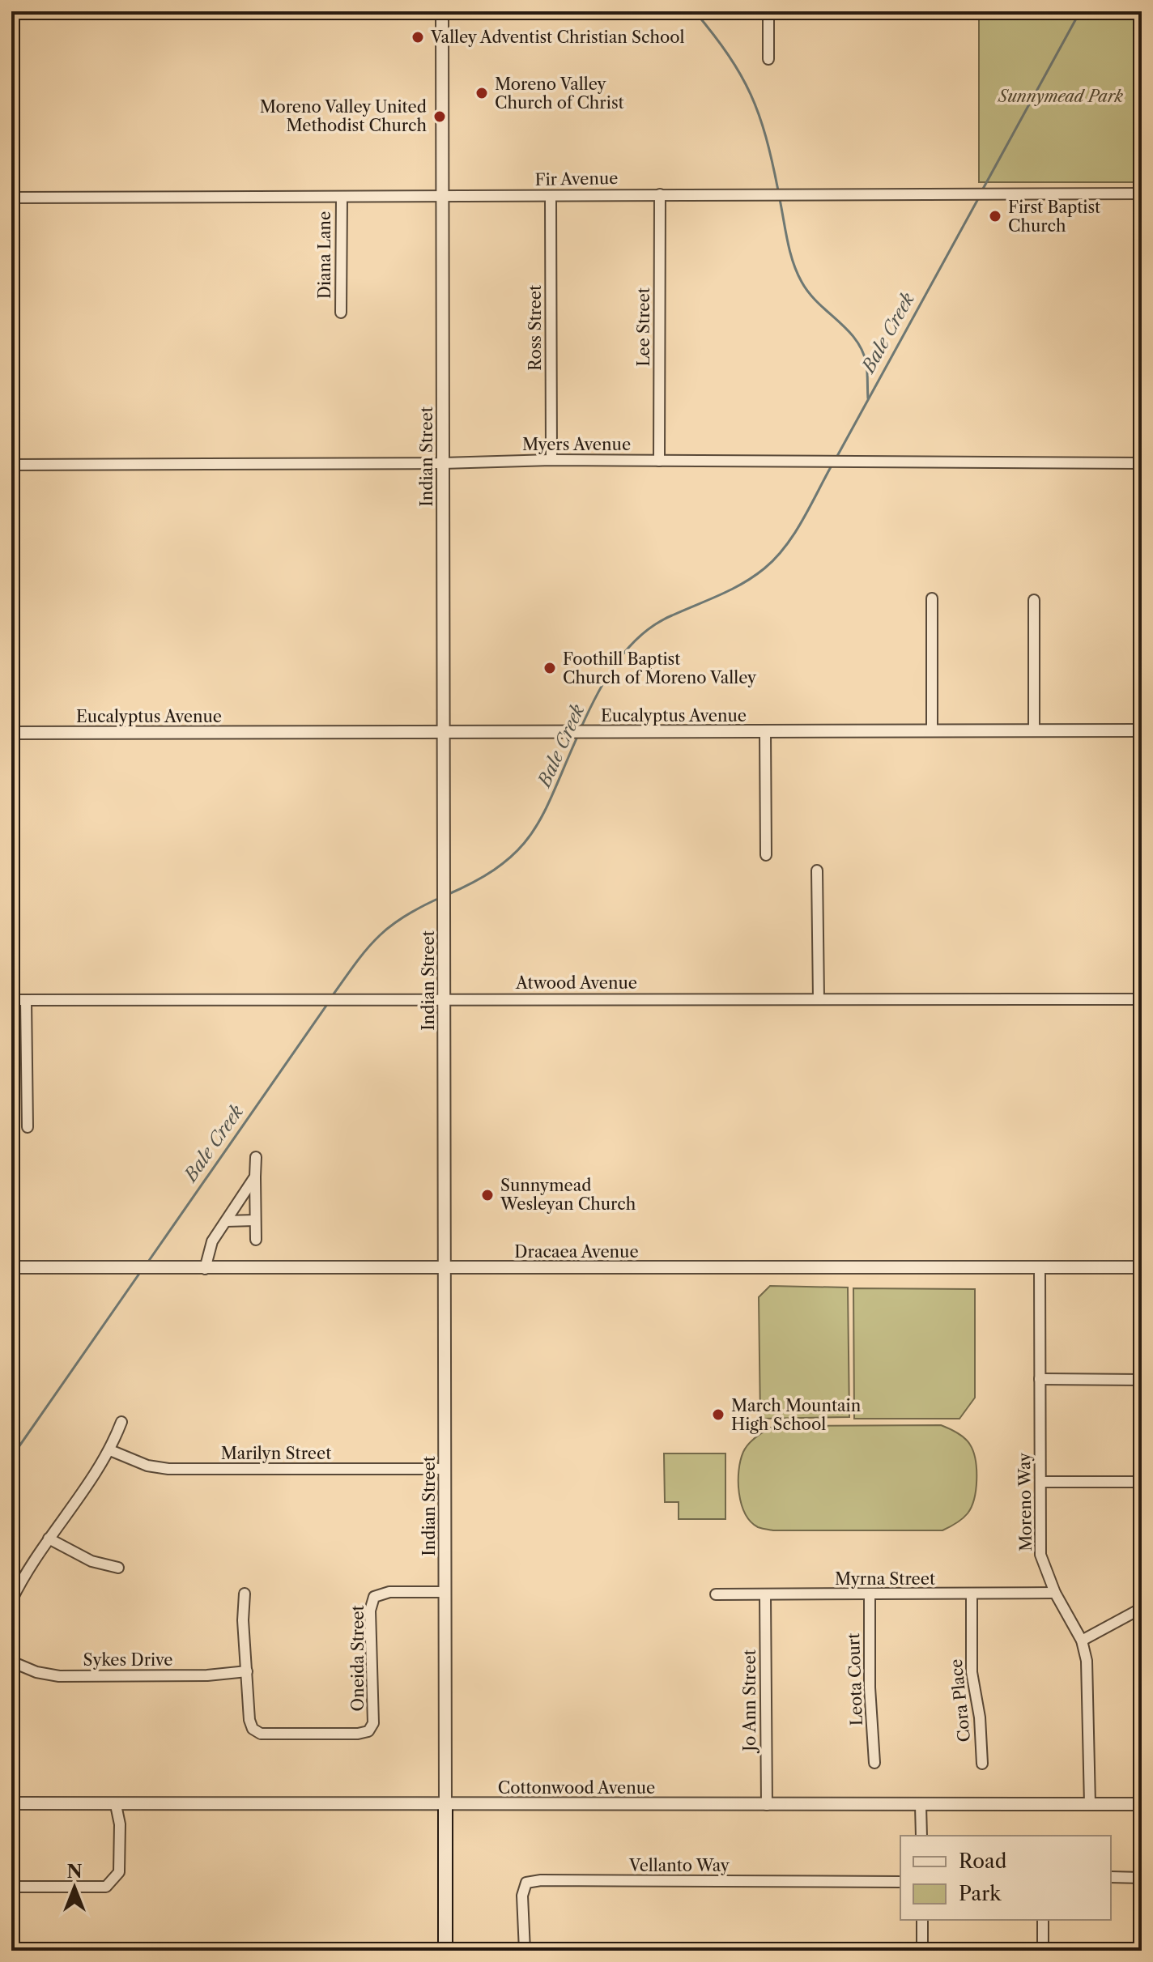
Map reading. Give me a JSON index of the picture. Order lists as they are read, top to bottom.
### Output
{
  "streets": {
    "main road": ["Indian Street"],
    "street": [
      "Fir Avenue",
      "Diana Lane",
      "Lee Street",
      "Ross Street",
      "Myers Avenue",
      "Eucalyptus Avenue",
      "Atwood Avenue",
      "Dracaea Avenue",
      "Marilyn Street",
      "Moreno Way",
      "Myrna Street",
      "Oneida Street",
      "Sykes Drive",
      "Leota Court",
      "Jo Ann Street",
      "Cora Place",
      "Cottonwood Avenue",
      "Vellanto Way"
    ]
  },
  "crossings": [
    ["Fir Avenue", "Diana Lane"],
    ["Fir Avenue", "Lee Street"],
    ["Fir Avenue", "Ross Street"],
    ["Fir Avenue", "Indian Street"],
    ["Lee Street", "Myers Avenue"],
    ["Ross Street", "Myers Avenue"],
    ["Myers Avenue", "Indian Street"],
    ["Indian Street", "Eucalyptus Avenue"],
    ["Indian Street", "Atwood Avenue"],
    ["Indian Street", "Dracaea Avenue"],
    ["Indian Street", "Marilyn Street"],
    ["Indian Street", "Oneida Street"],
    ["Indian Street", "Cottonwood Avenue"],
    ["Dracaea Avenue", "Moreno Way"],
    ["Moreno Way", "Myrna Street"],
    ["Moreno Way", "Cottonwood Avenue"],
    ["Myrna Street", "Leota Court"],
    ["Myrna Street", "Jo Ann Street"],
    ["Myrna Street", "Cora Place"],
    ["Oneida Street", "Sykes Drive"],
    ["Jo Ann Street", "Cottonwood Avenue"]
  ],
  "water": ["Bale Creek"],
  "parks": ["Sunnymead Park"],
  "places": [
    "Valley Adventist Christian School",
    "Moreno Valley Church of Christ",
    "Moreno Valley United Methodist Church",
    "First Baptist Church",
    "Foothill Baptist Church of Moreno Valley",
    "Sunnymead Wesleyan Church",
    "March Mountain High School"
  ],
  "legend": ["Road", "Park"],
  "north": "top"
}
